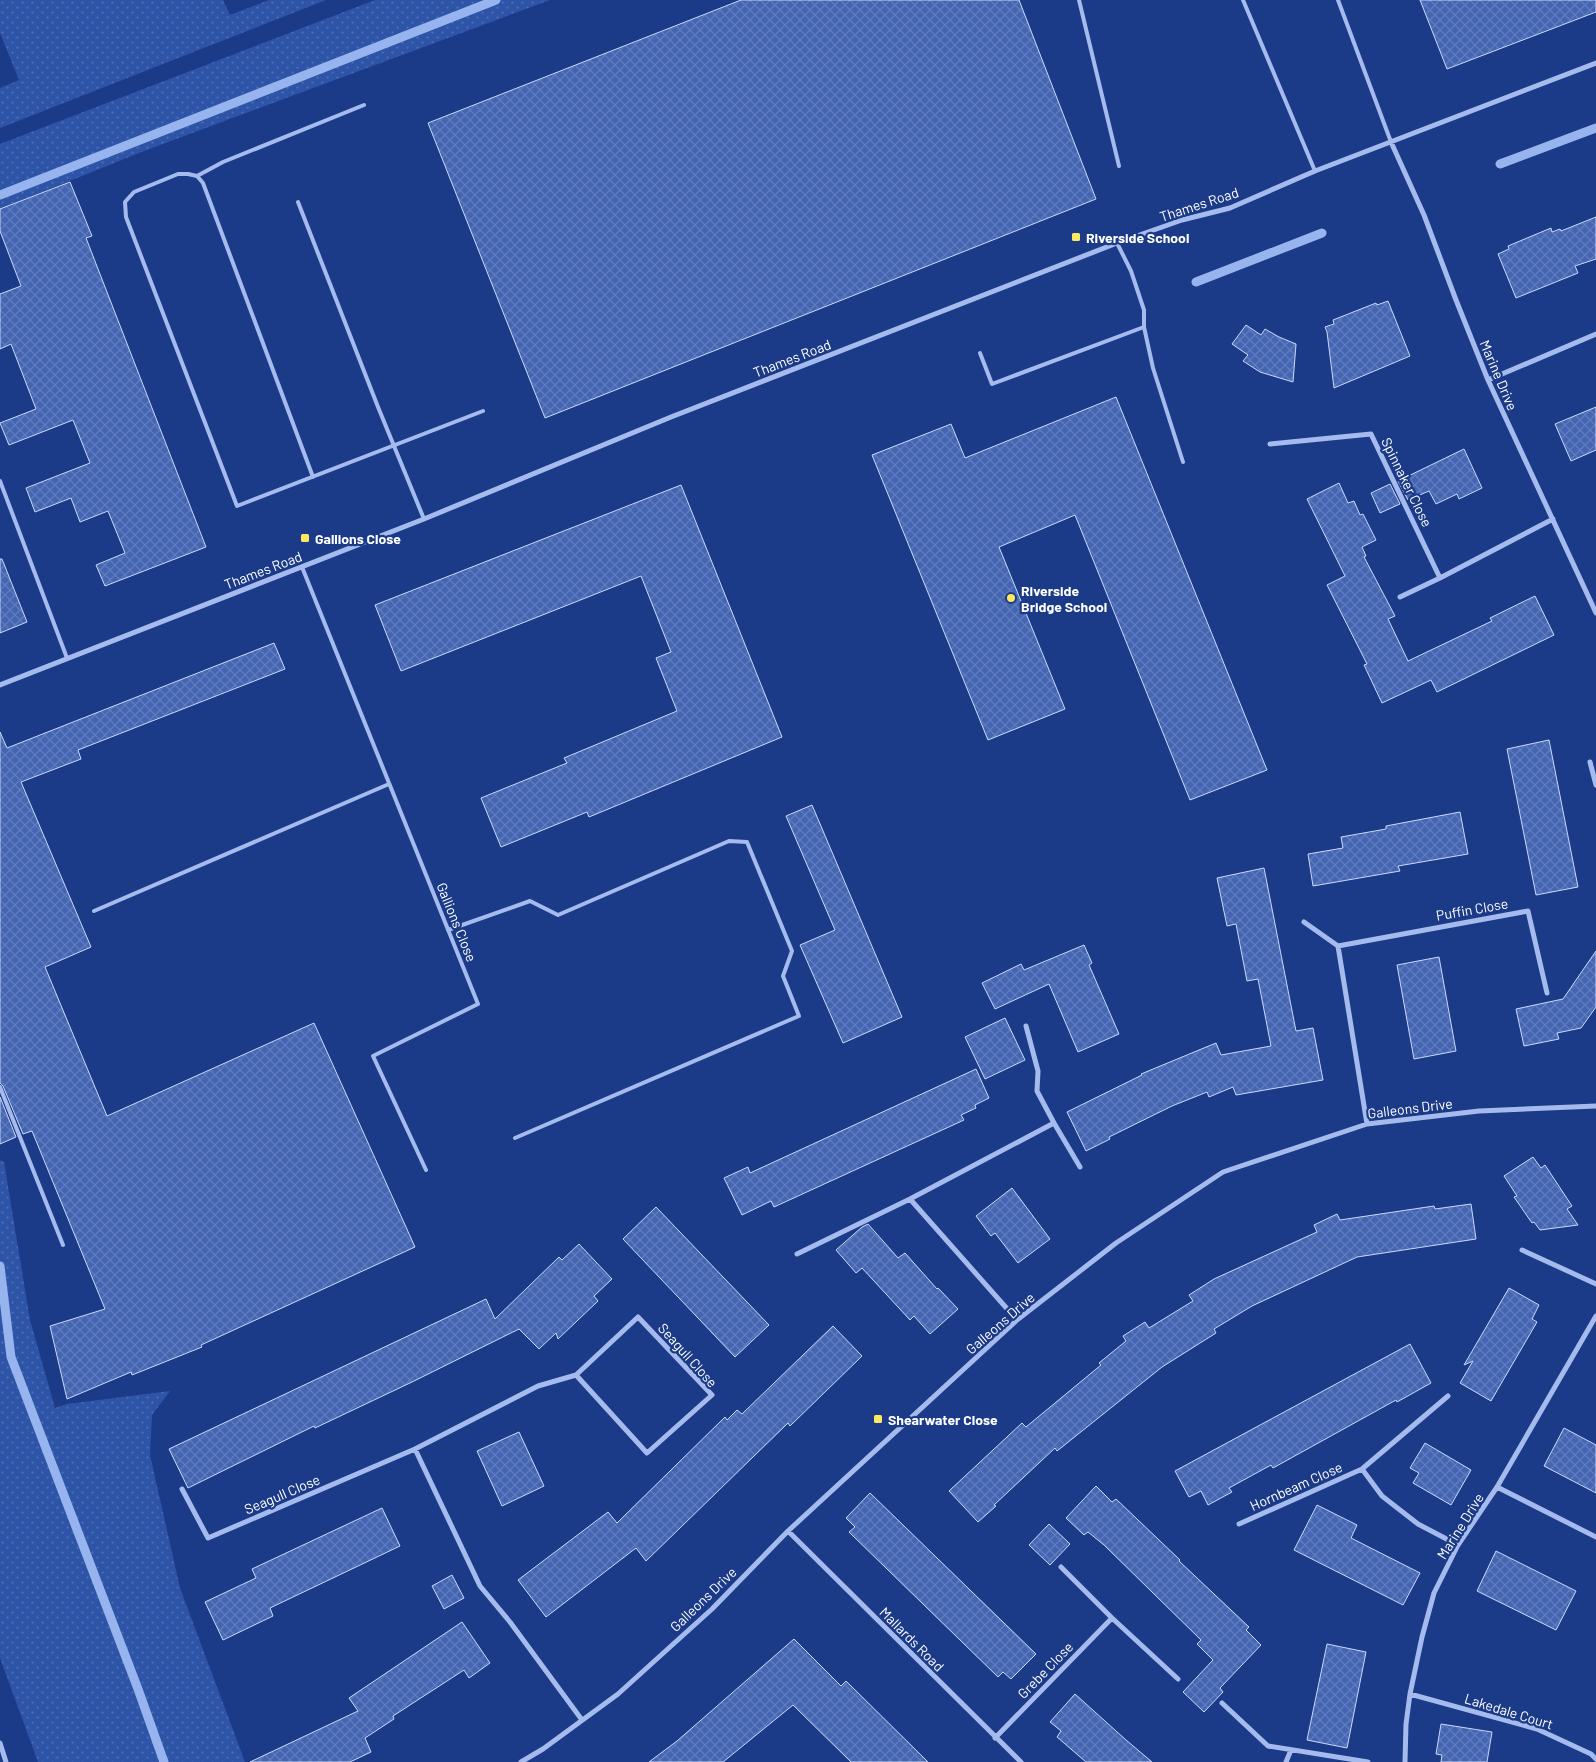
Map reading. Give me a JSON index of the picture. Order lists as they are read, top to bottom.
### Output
{
  "streets": {
    "street": [
      "Thames Road",
      "Marine Drive",
      "Spinnaker Close",
      "Puffin Close",
      "Galleons Drive",
      "Seagull Close",
      "Hornbeam Close",
      "Mallards Road",
      "Grebe Close",
      "Lakedale Court"
    ],
    "lane": ["Gallions Close"]
  },
  "crossings": [
    ["Thames Road", "Marine Drive"],
    ["Thames Road", "Gallions Close"],
    ["Marine Drive", "Hornbeam Close"],
    ["Marine Drive", "Lakedale Court"],
    ["Galleons Drive", "Mallards Road"],
    ["Mallards Road", "Grebe Close"]
  ],
  "places": {
    "transit": ["Riverside School", "Gallions Close", "Shearwater Close"],
    "other": ["Riverside Bridge School"]
  }
}
